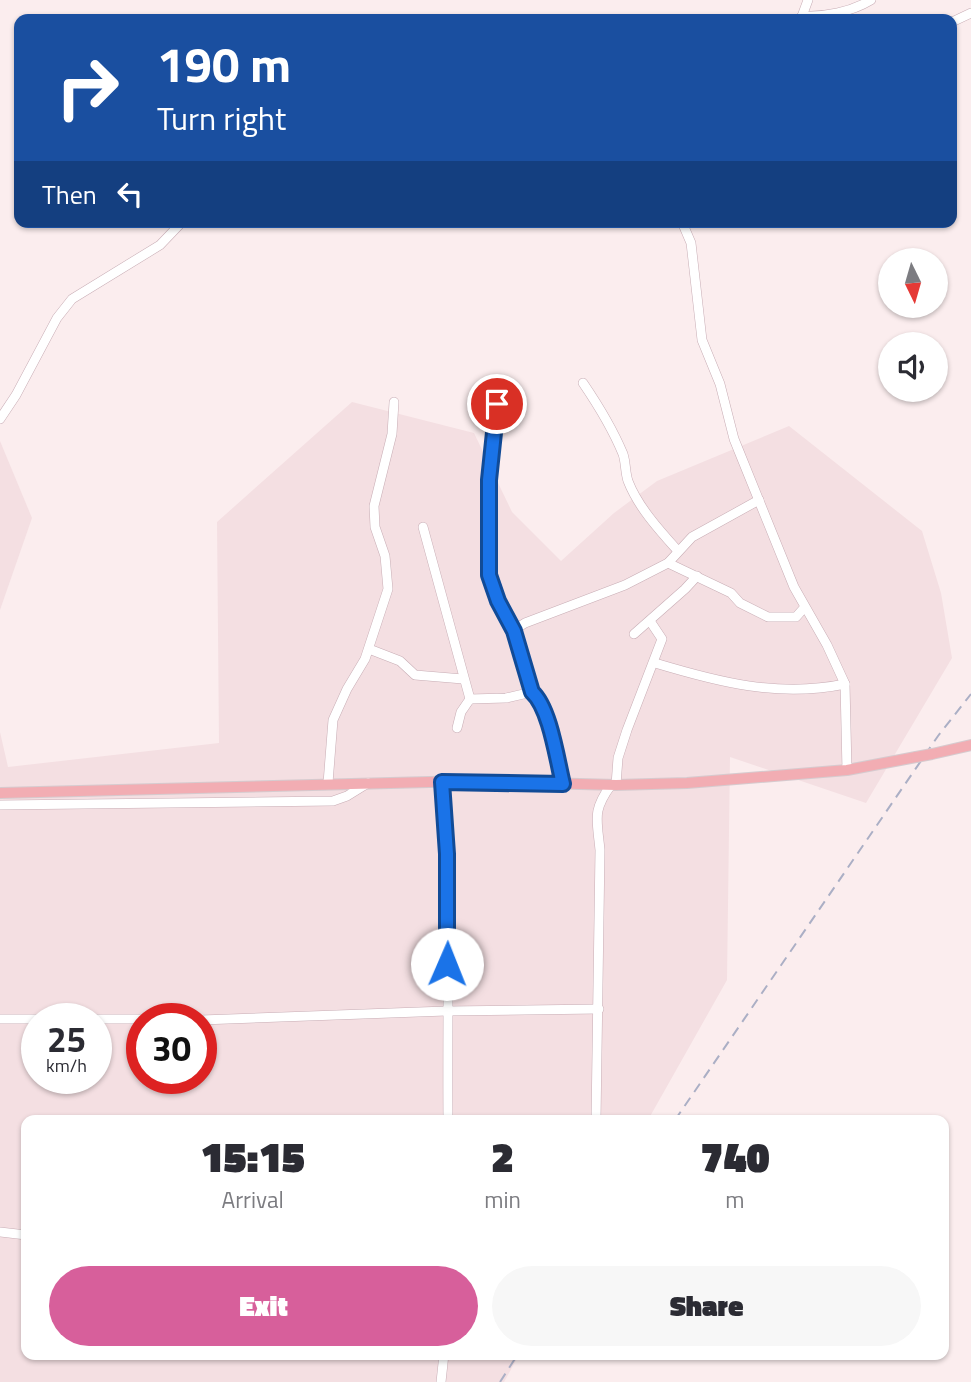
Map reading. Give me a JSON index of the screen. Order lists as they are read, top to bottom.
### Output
{
  "north": "bottom",
  "page": {
    "turn": ["190 m", "Turn right"],
    "then": "Then",
    "speed": "25 km/h",
    "limit": "30",
    "eta": [
      "15:15",
      "Arrival",
      "2",
      "min",
      "740",
      "m"
    ],
    "buttons": ["Exit", "Share"]
  }
}
